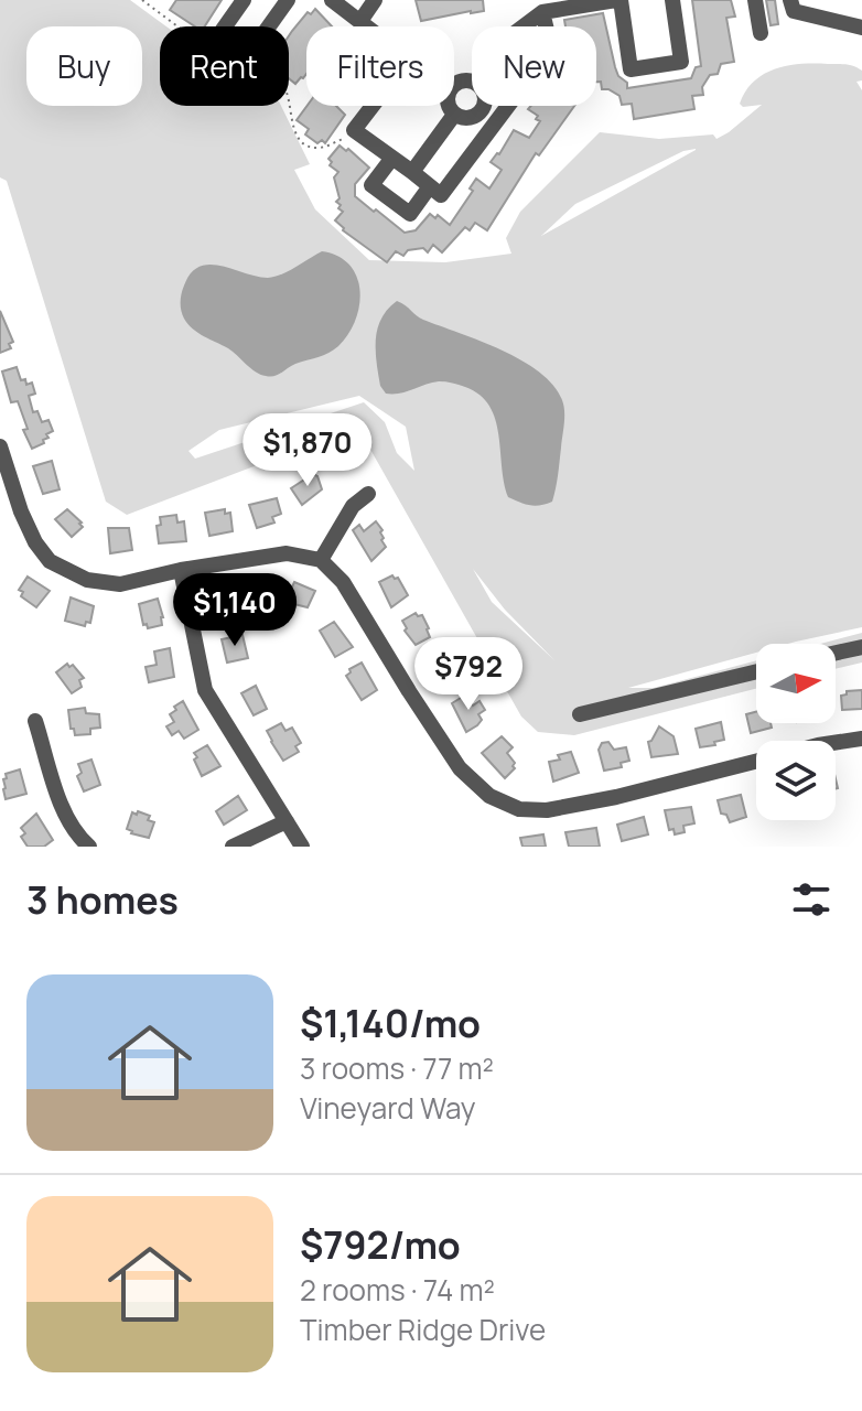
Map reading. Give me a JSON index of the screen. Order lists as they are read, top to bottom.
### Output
{
  "north": "right",
  "page": {
    "chip": [
      "Buy",
      "Rent",
      "Filters",
      "New"
    ],
    "price": ["$1,870", "$1,140", "$792"],
    "heading": "3 homes",
    "list": [
      {
        "name": "$1,140/mo",
        "note": "3 rooms · 77 m² · Vineyard Way"
      },
      {
        "name": "$792/mo",
        "note": "2 rooms · 74 m² · Timber Ridge Drive"
      }
    ]
  }
}
